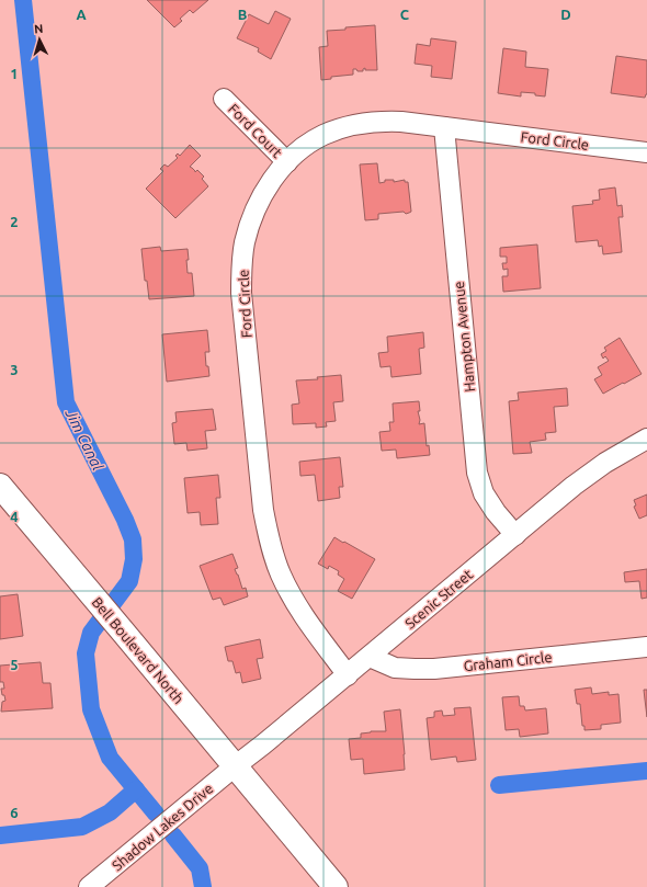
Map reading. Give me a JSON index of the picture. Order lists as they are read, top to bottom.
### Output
{
  "streets": {
    "street": [
      "Ford Court",
      "Ford Circle",
      "Hampton Avenue",
      "Scenic Street",
      "Bell Boulevard North",
      "Graham Circle",
      "Shadow Lakes Drive"
    ]
  },
  "crossings": [
    ["Ford Court", "Ford Circle"],
    ["Ford Circle", "Hampton Avenue"],
    ["Ford Circle", "Scenic Street"],
    ["Hampton Avenue", "Scenic Street"],
    ["Scenic Street", "Bell Boulevard North"],
    ["Scenic Street", "Graham Circle"],
    ["Scenic Street", "Shadow Lakes Drive"],
    ["Bell Boulevard North", "Shadow Lakes Drive"]
  ],
  "water": ["Jim Canal"],
  "north": "top",
  "grid": {
    "columns": [
      "A",
      "B",
      "C",
      "D"
    ],
    "rows": [
      "1",
      "2",
      "3",
      "4",
      "5",
      "6"
    ]
  }
}
